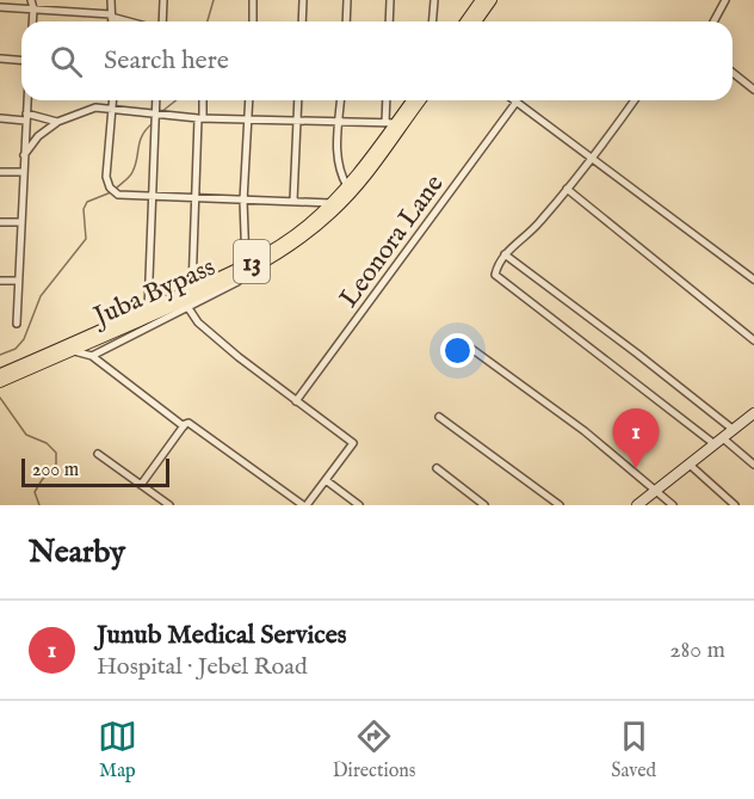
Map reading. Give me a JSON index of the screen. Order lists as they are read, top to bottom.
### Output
{
  "streets": {
    "main road": ["13", "Juba Bypass"],
    "street": ["Leonora Lane"]
  },
  "scale_bar": "200 m",
  "page": {
    "search": "Search here",
    "pins": "1",
    "scale": "200 m",
    "heading": "Nearby",
    "list": [
      {
        "mark": "1",
        "name": "Junub Medical Services",
        "note": "Hospital · Jebel Road",
        "value": "280 m"
      }
    ],
    "nav": ["Map", "Directions", "Saved"]
  }
}
